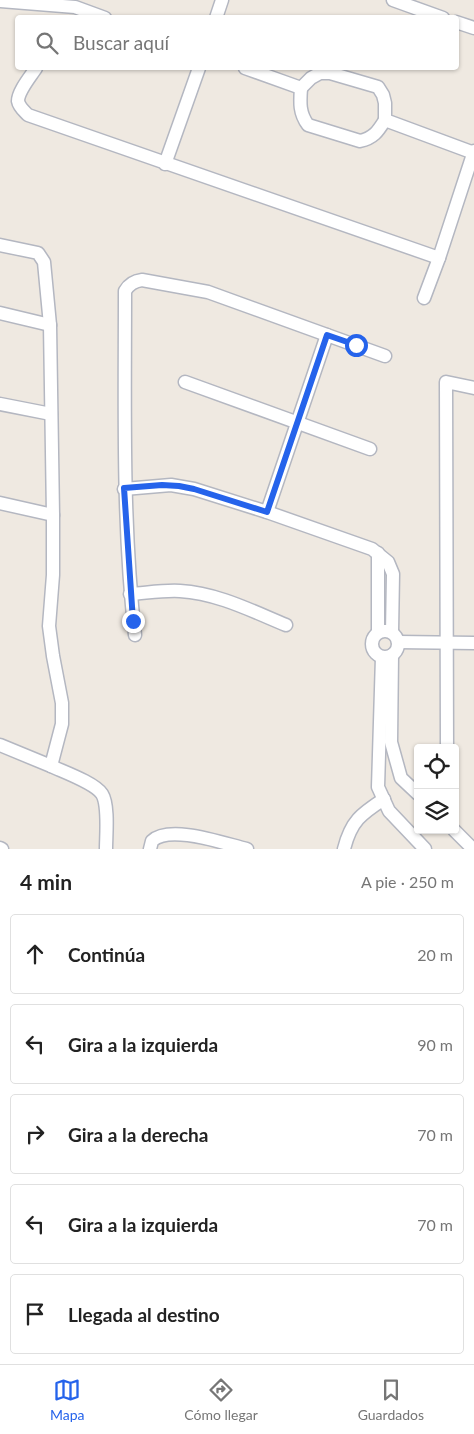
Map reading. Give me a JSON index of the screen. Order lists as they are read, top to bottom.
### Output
{
  "page": {
    "search": "Buscar aquí",
    "heading": ["4 min", "A pie · 250 m"],
    "list": [
      ["Continúa", "20 m"],
      ["Gira a la izquierda", "90 m"],
      ["Gira a la derecha", "70 m"],
      ["Gira a la izquierda", "70 m"],
      "Llegada al destino"
    ],
    "nav": ["Mapa", "Cómo llegar", "Guardados"]
  }
}
